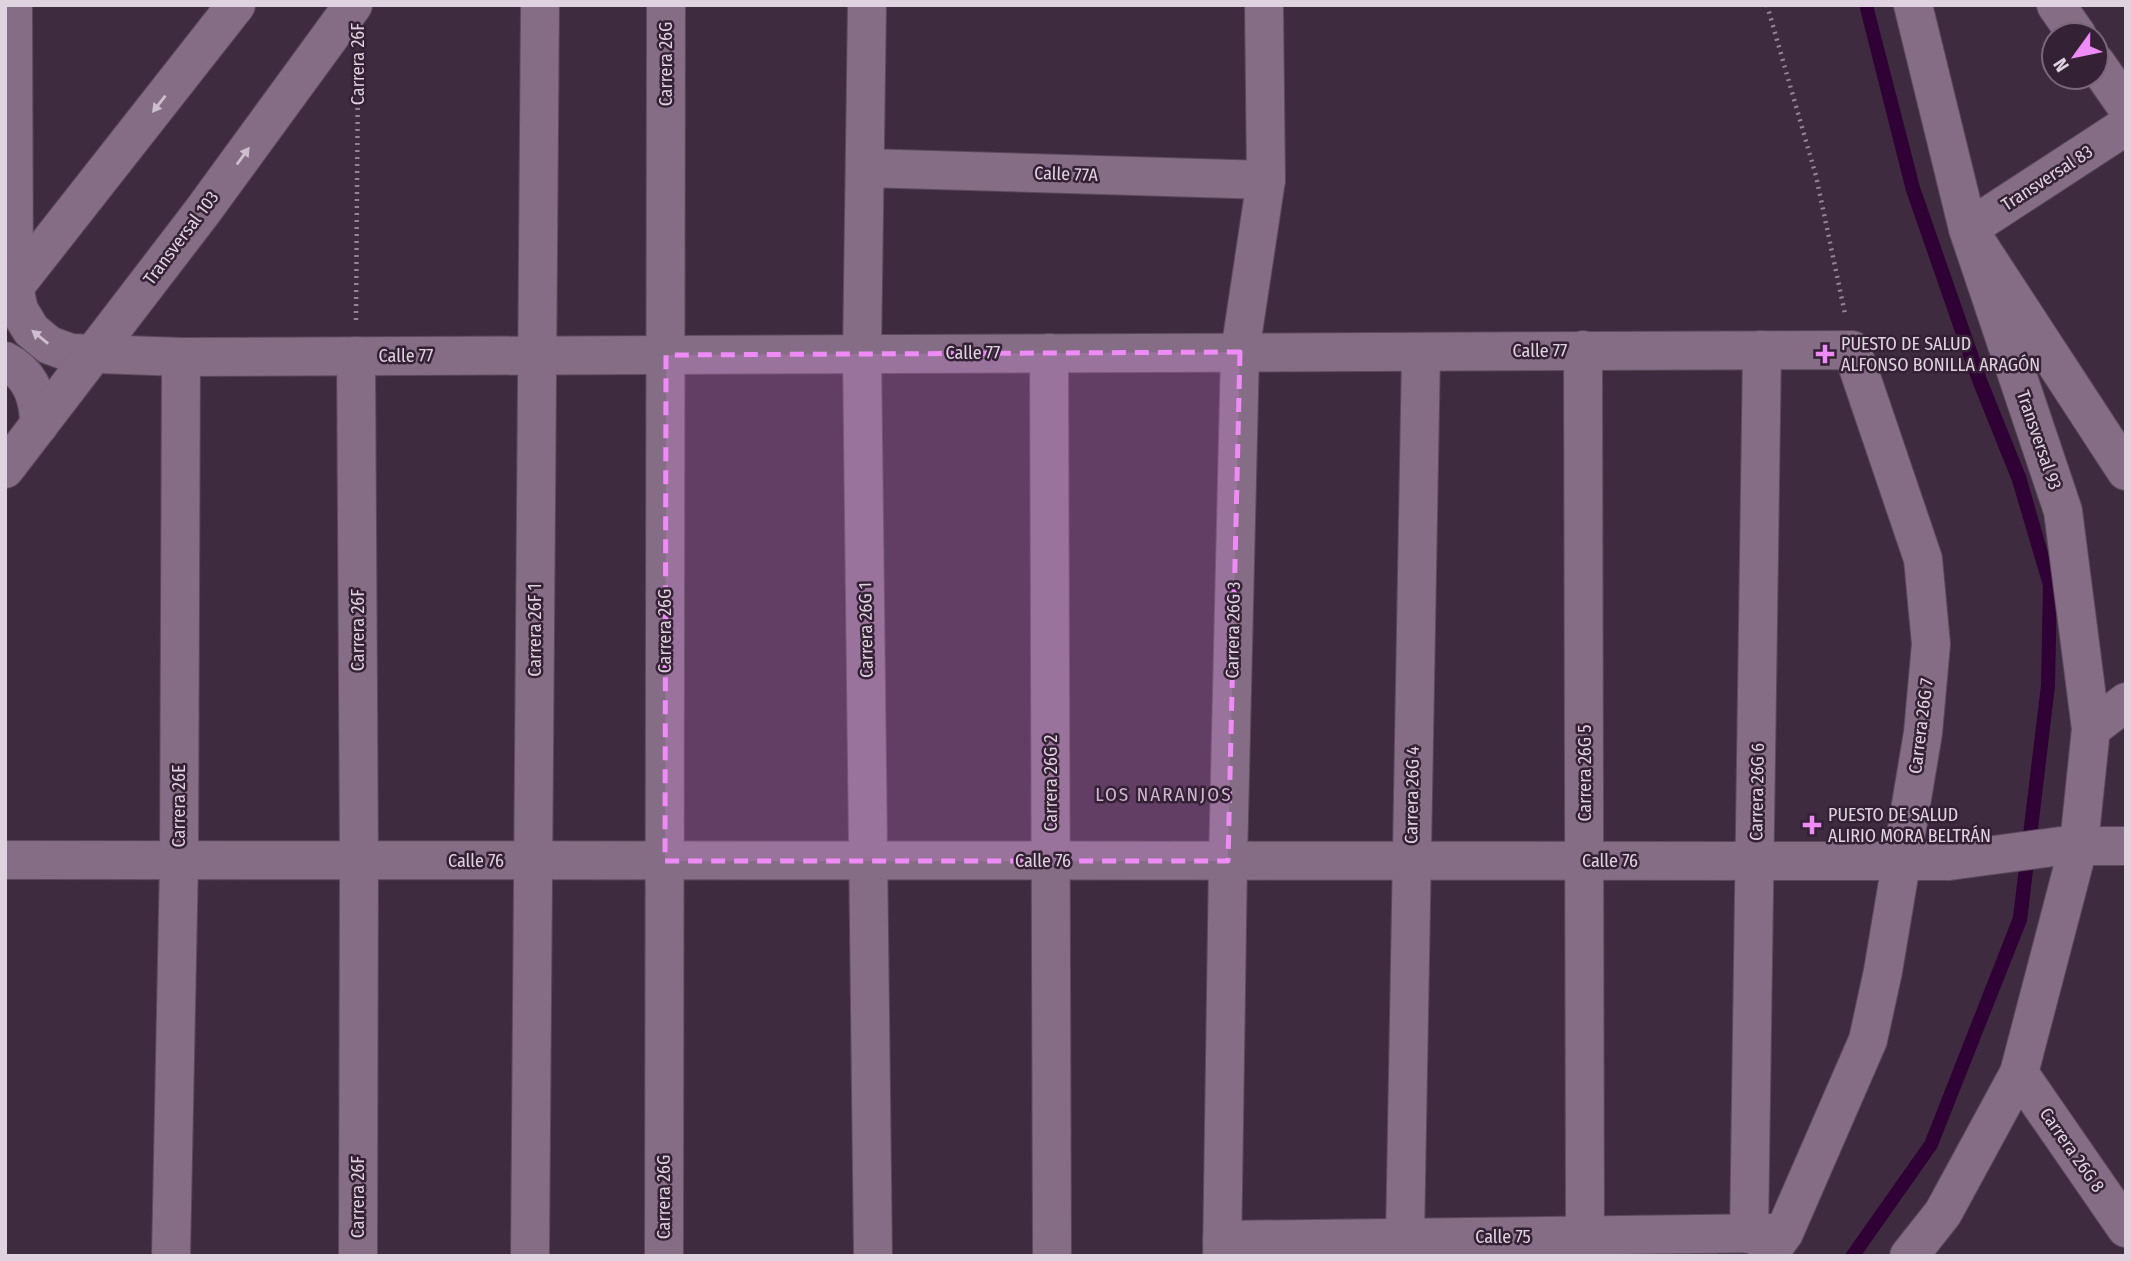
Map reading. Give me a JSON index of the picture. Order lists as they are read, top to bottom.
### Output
{
  "streets": {
    "street": [
      "Carrera 26F",
      "Carrera 26G",
      "Calle 77A",
      "Transversal 83",
      "Transversal 103",
      "Calle 77",
      "Transversal 93",
      "Carrera 26F 1",
      "Carrera 26G 1",
      "Carrera 26G 3",
      "Carrera 26G 7",
      "Carrera 26G 5",
      "Carrera 26G 2",
      "Carrera 26G 6",
      "Carrera 26G 4",
      "Carrera 26E",
      "Calle 76",
      "Carrera 26G 8",
      "Calle 75"
    ]
  },
  "crossings": [
    ["Carrera 26F", "Calle 77"],
    ["Carrera 26F", "Calle 76"],
    ["Carrera 26G", "Calle 77"],
    ["Carrera 26G", "Calle 76"],
    ["Calle 77A", "Carrera 26G 1"],
    ["Calle 77A", "Carrera 26G 3"],
    ["Transversal 83", "Transversal 93"],
    ["Transversal 103", "Calle 77"],
    ["Calle 77", "Carrera 26F 1"],
    ["Calle 77", "Carrera 26G 1"],
    ["Calle 77", "Carrera 26G 3"],
    ["Calle 77", "Carrera 26G 7"],
    ["Calle 77", "Carrera 26G 5"],
    ["Calle 77", "Carrera 26G 2"],
    ["Calle 77", "Carrera 26G 6"],
    ["Calle 77", "Carrera 26G 4"],
    ["Calle 77", "Carrera 26E"],
    ["Transversal 93", "Calle 76"],
    ["Transversal 93", "Carrera 26G 8"],
    ["Carrera 26F 1", "Calle 76"],
    ["Carrera 26G 1", "Calle 76"],
    ["Carrera 26G 3", "Calle 76"],
    ["Carrera 26G 3", "Calle 75"],
    ["Carrera 26G 7", "Carrera 26G 6"],
    ["Carrera 26G 7", "Calle 76"],
    ["Carrera 26G 7", "Calle 75"],
    ["Carrera 26G 5", "Calle 76"],
    ["Carrera 26G 5", "Calle 75"],
    ["Carrera 26G 2", "Calle 76"],
    ["Carrera 26G 6", "Calle 76"],
    ["Carrera 26G 6", "Calle 75"],
    ["Carrera 26G 4", "Calle 76"],
    ["Carrera 26G 4", "Calle 75"],
    ["Carrera 26E", "Calle 76"]
  ],
  "districts": ["LOS NARANJOS"],
  "places": {
    "health": ["PUESTO DE SALUD ALFONSO BONILLA ARAGÓN", "PUESTO DE SALUD ALIRIO MORA BELTRÁN"]
  },
  "north": "bottom left"
}
